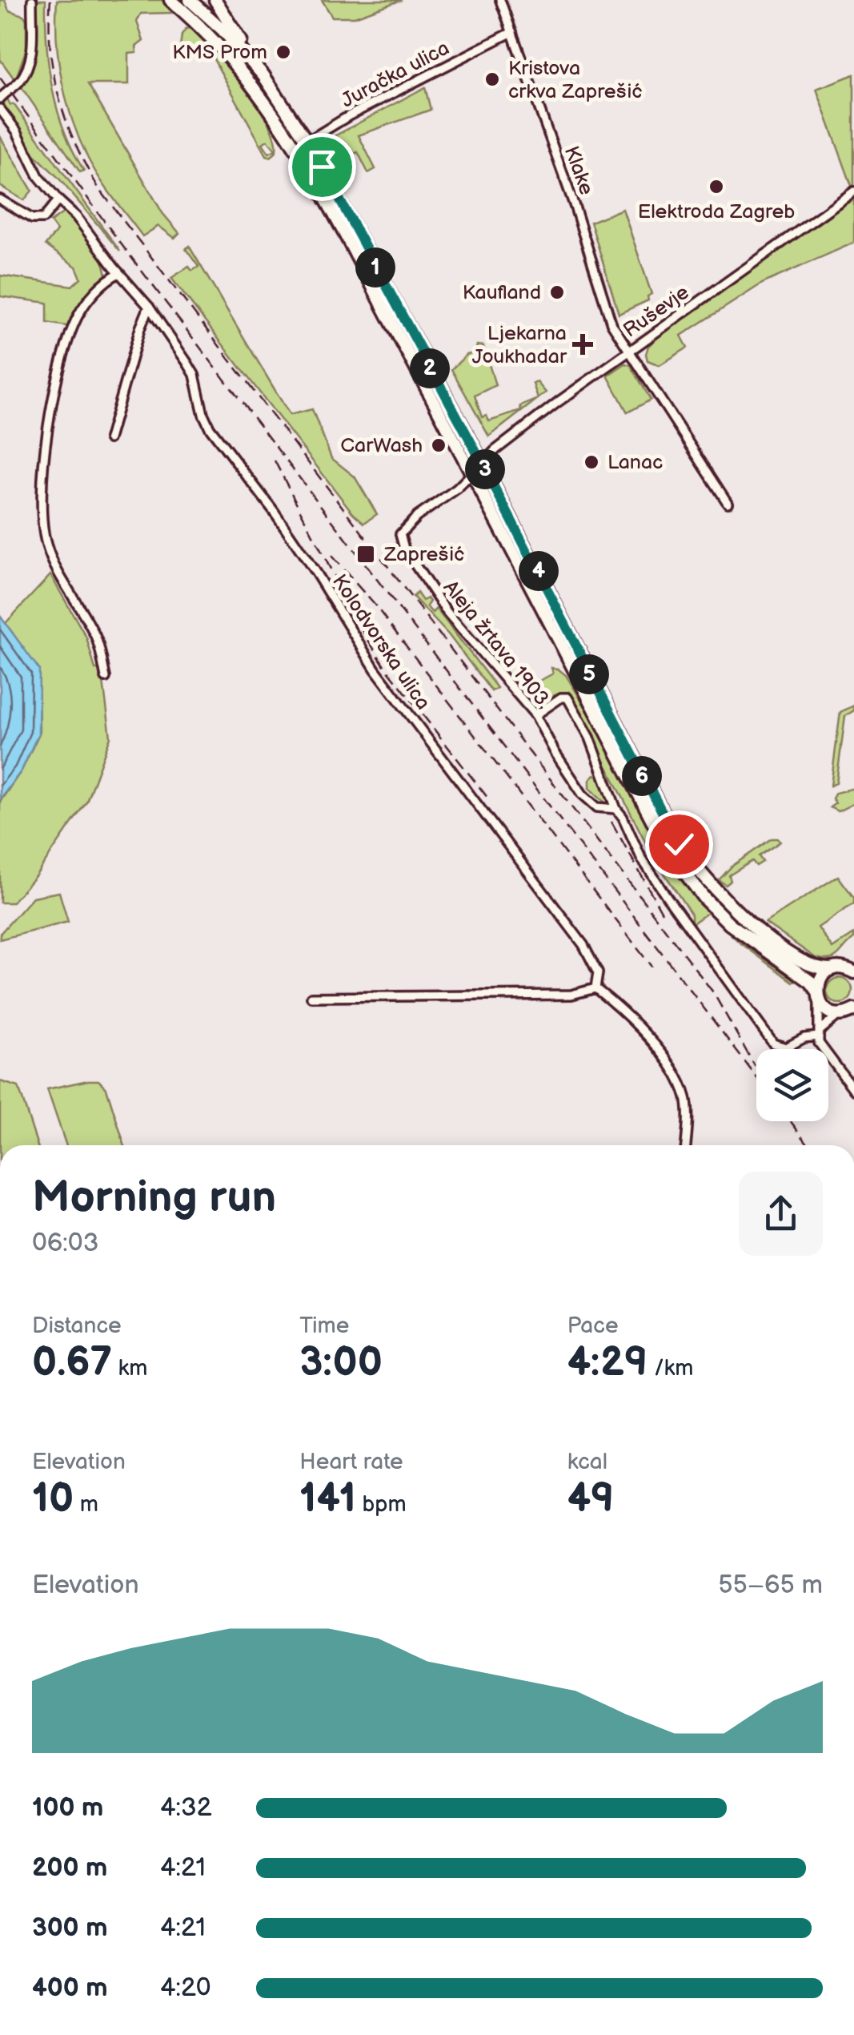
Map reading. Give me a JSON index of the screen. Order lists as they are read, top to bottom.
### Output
{
  "streets": {
    "street": [
      "Juračka ulica",
      "Klake",
      "Ruševje",
      "Kolodvorska ulica",
      "Aleja žrtava 1903."
    ]
  },
  "crossings": [
    ["Juračka ulica", "Klake"],
    ["Klake", "Ruševje"],
    ["Ruševje", "Aleja žrtava 1903."]
  ],
  "places": {
    "other": [
      "KMS Prom",
      "Kristova crkva Zaprešić",
      "Elektroda Zagreb",
      "Kaufland",
      "CarWash",
      "Lanac"
    ],
    "health": ["Ljekarna Joukhadar"],
    "transit": ["Zaprešić"]
  },
  "page": {
    "pins": [
      "1",
      "2",
      "3",
      "4",
      "5",
      "6"
    ],
    "heading": ["Morning run", "06:03"],
    "stats": [
      ["Distance", "0.67 km"],
      ["Time", "3:00"],
      ["Pace", "4:29 /km"],
      ["Elevation", "10 m"],
      ["Heart rate", "141 bpm"],
      ["kcal", "49"]
    ],
    "chart": ["Elevation", "55–65 m"],
    "list": [
      {
        "name": "100 m",
        "note": "4:32"
      },
      {
        "name": "200 m",
        "note": "4:21"
      },
      {
        "name": "300 m",
        "note": "4:21"
      },
      {
        "name": "400 m",
        "note": "4:20"
      }
    ]
  }
}
